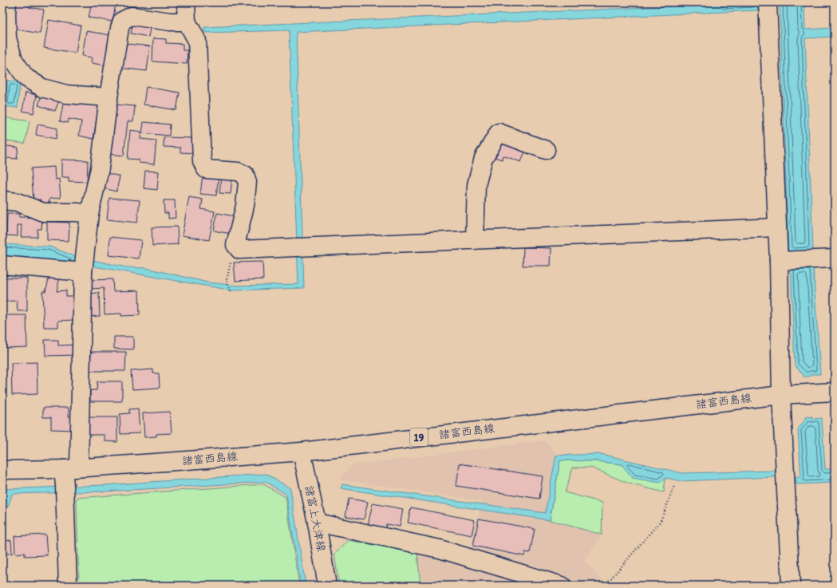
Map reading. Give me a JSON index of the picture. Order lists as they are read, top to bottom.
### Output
{
  "streets": {
    "street": ["諸富西島線", "19", "諸富上大津線"]
  },
  "crossings": [
    ["諸富西島線", "諸富上大津線"]
  ]
}
